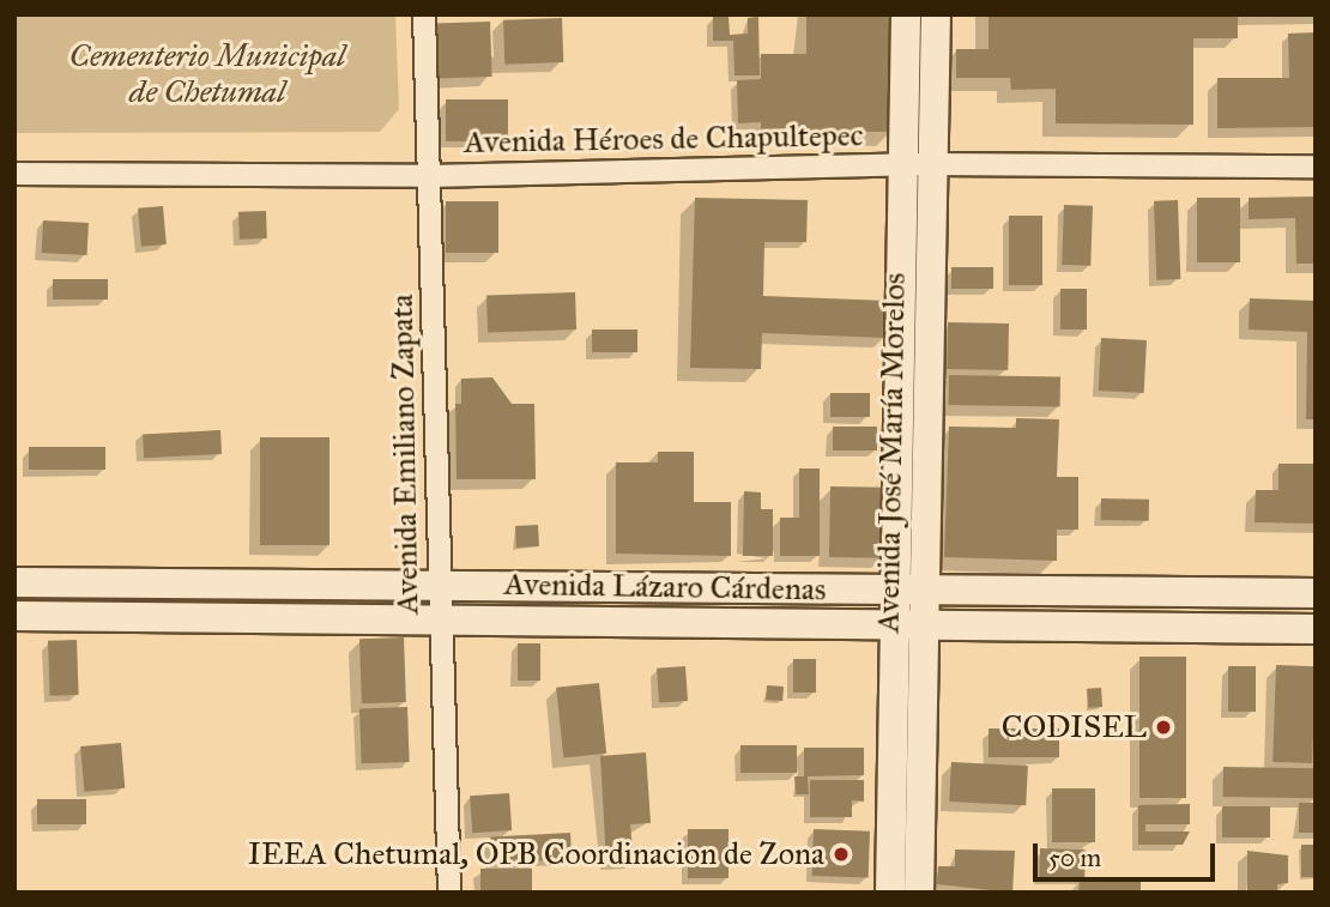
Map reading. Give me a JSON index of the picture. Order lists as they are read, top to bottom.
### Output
{
  "streets": {
    "main road": ["Avenida José María Morelos", "Avenida Lázaro Cárdenas"],
    "street": ["Avenida Héroes de Chapultepec", "Avenida Emiliano Zapata"]
  },
  "crossings": [
    ["Avenida Héroes de Chapultepec", "Avenida José María Morelos"],
    ["Avenida Héroes de Chapultepec", "Avenida Emiliano Zapata"],
    ["Avenida José María Morelos", "Avenida Lázaro Cárdenas"],
    ["Avenida Emiliano Zapata", "Avenida Lázaro Cárdenas"]
  ],
  "parks": ["Cementerio Municipal de Chetumal"],
  "places": ["CODISEL", "IEEA Chetumal, OPB Coordinacion de Zona"],
  "scale_bar": "50 m"
}
